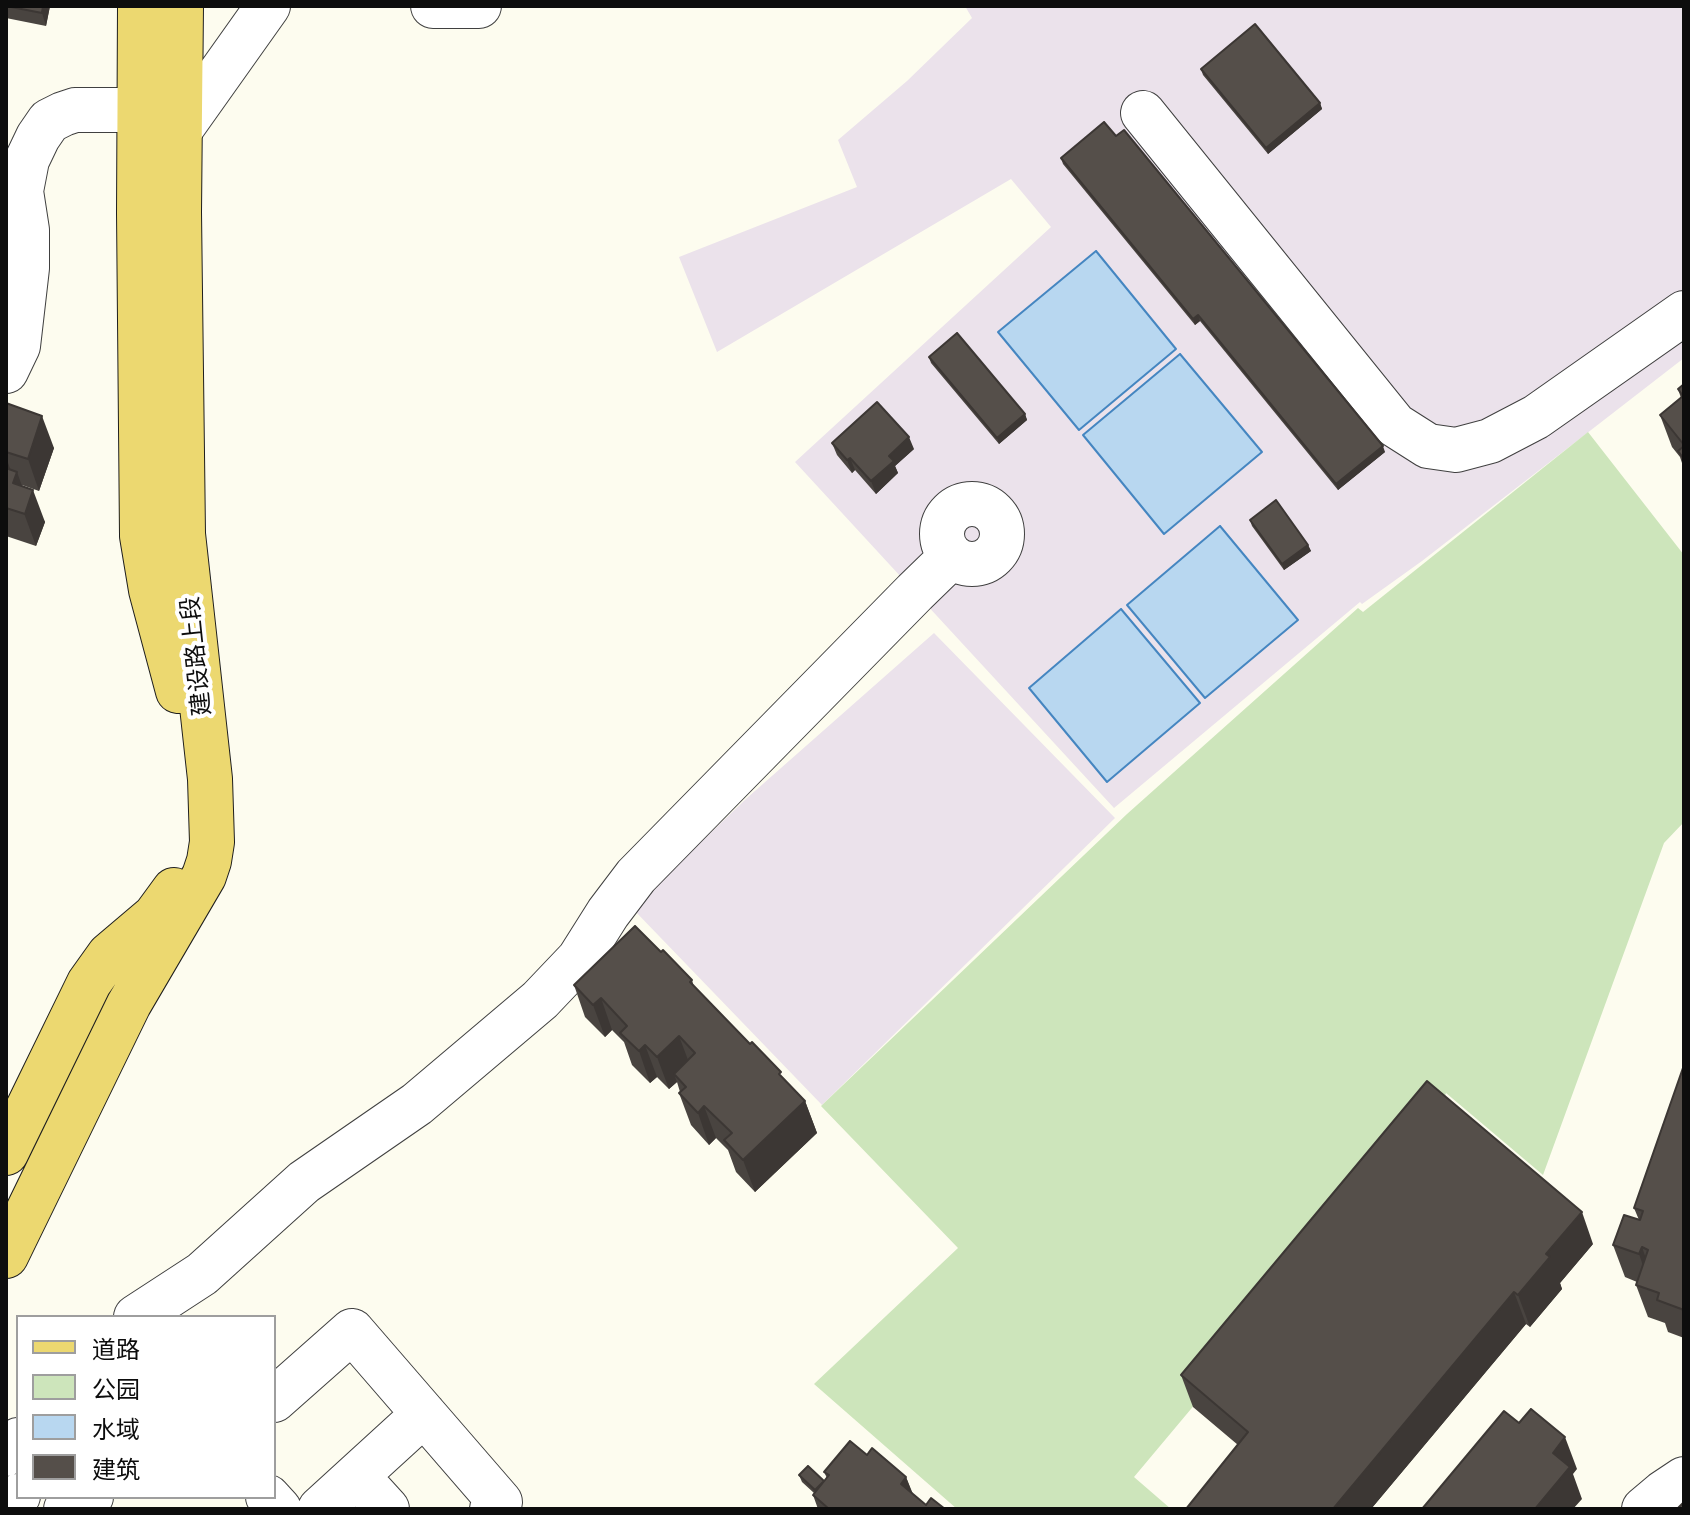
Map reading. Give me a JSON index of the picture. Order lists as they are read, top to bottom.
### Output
{
  "streets": {
    "main road": ["建设路上段"]
  },
  "legend": [
    "道路",
    "公园",
    "水域",
    "建筑"
  ]
}
